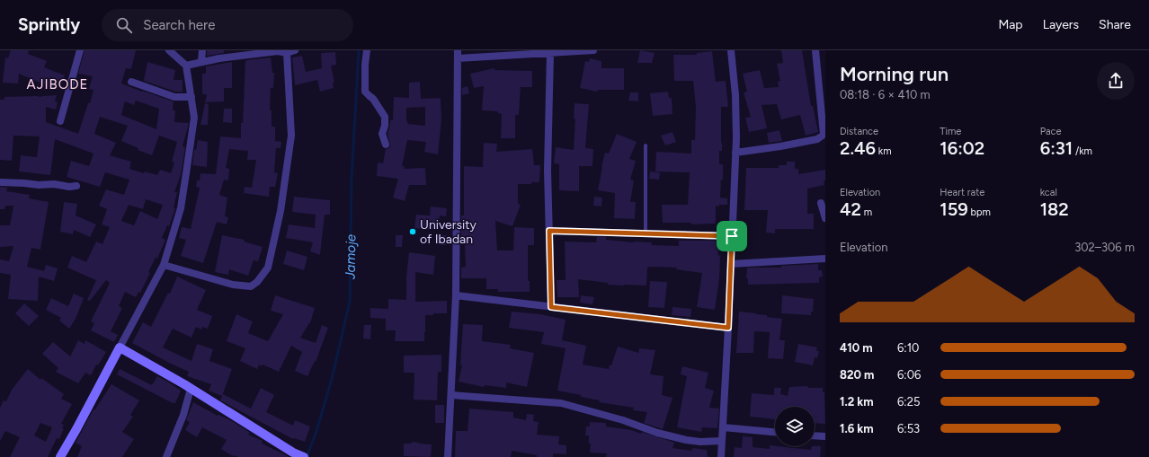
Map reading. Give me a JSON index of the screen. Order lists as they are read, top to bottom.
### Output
{
  "districts": ["AJIBODE"],
  "water": ["Jamoje"],
  "places": ["University of Ibadan"],
  "page": {
    "header": "Sprintly",
    "search": "Search here",
    "nav": ["Map", "Layers", "Share"],
    "heading": ["Morning run", "08:18 · 6 × 410 m"],
    "stats": [
      ["Distance", "2.46 km"],
      ["Time", "16:02"],
      ["Pace", "6:31 /km"],
      ["Elevation", "42 m"],
      ["Heart rate", "159 bpm"],
      ["kcal", "182"]
    ],
    "chart": ["Elevation", "302–306 m"],
    "list": [
      {
        "name": "410 m",
        "note": "6:10"
      },
      {
        "name": "820 m",
        "note": "6:06"
      },
      {
        "name": "1.2 km",
        "note": "6:25"
      },
      {
        "name": "1.6 km",
        "note": "6:53"
      }
    ]
  }
}
